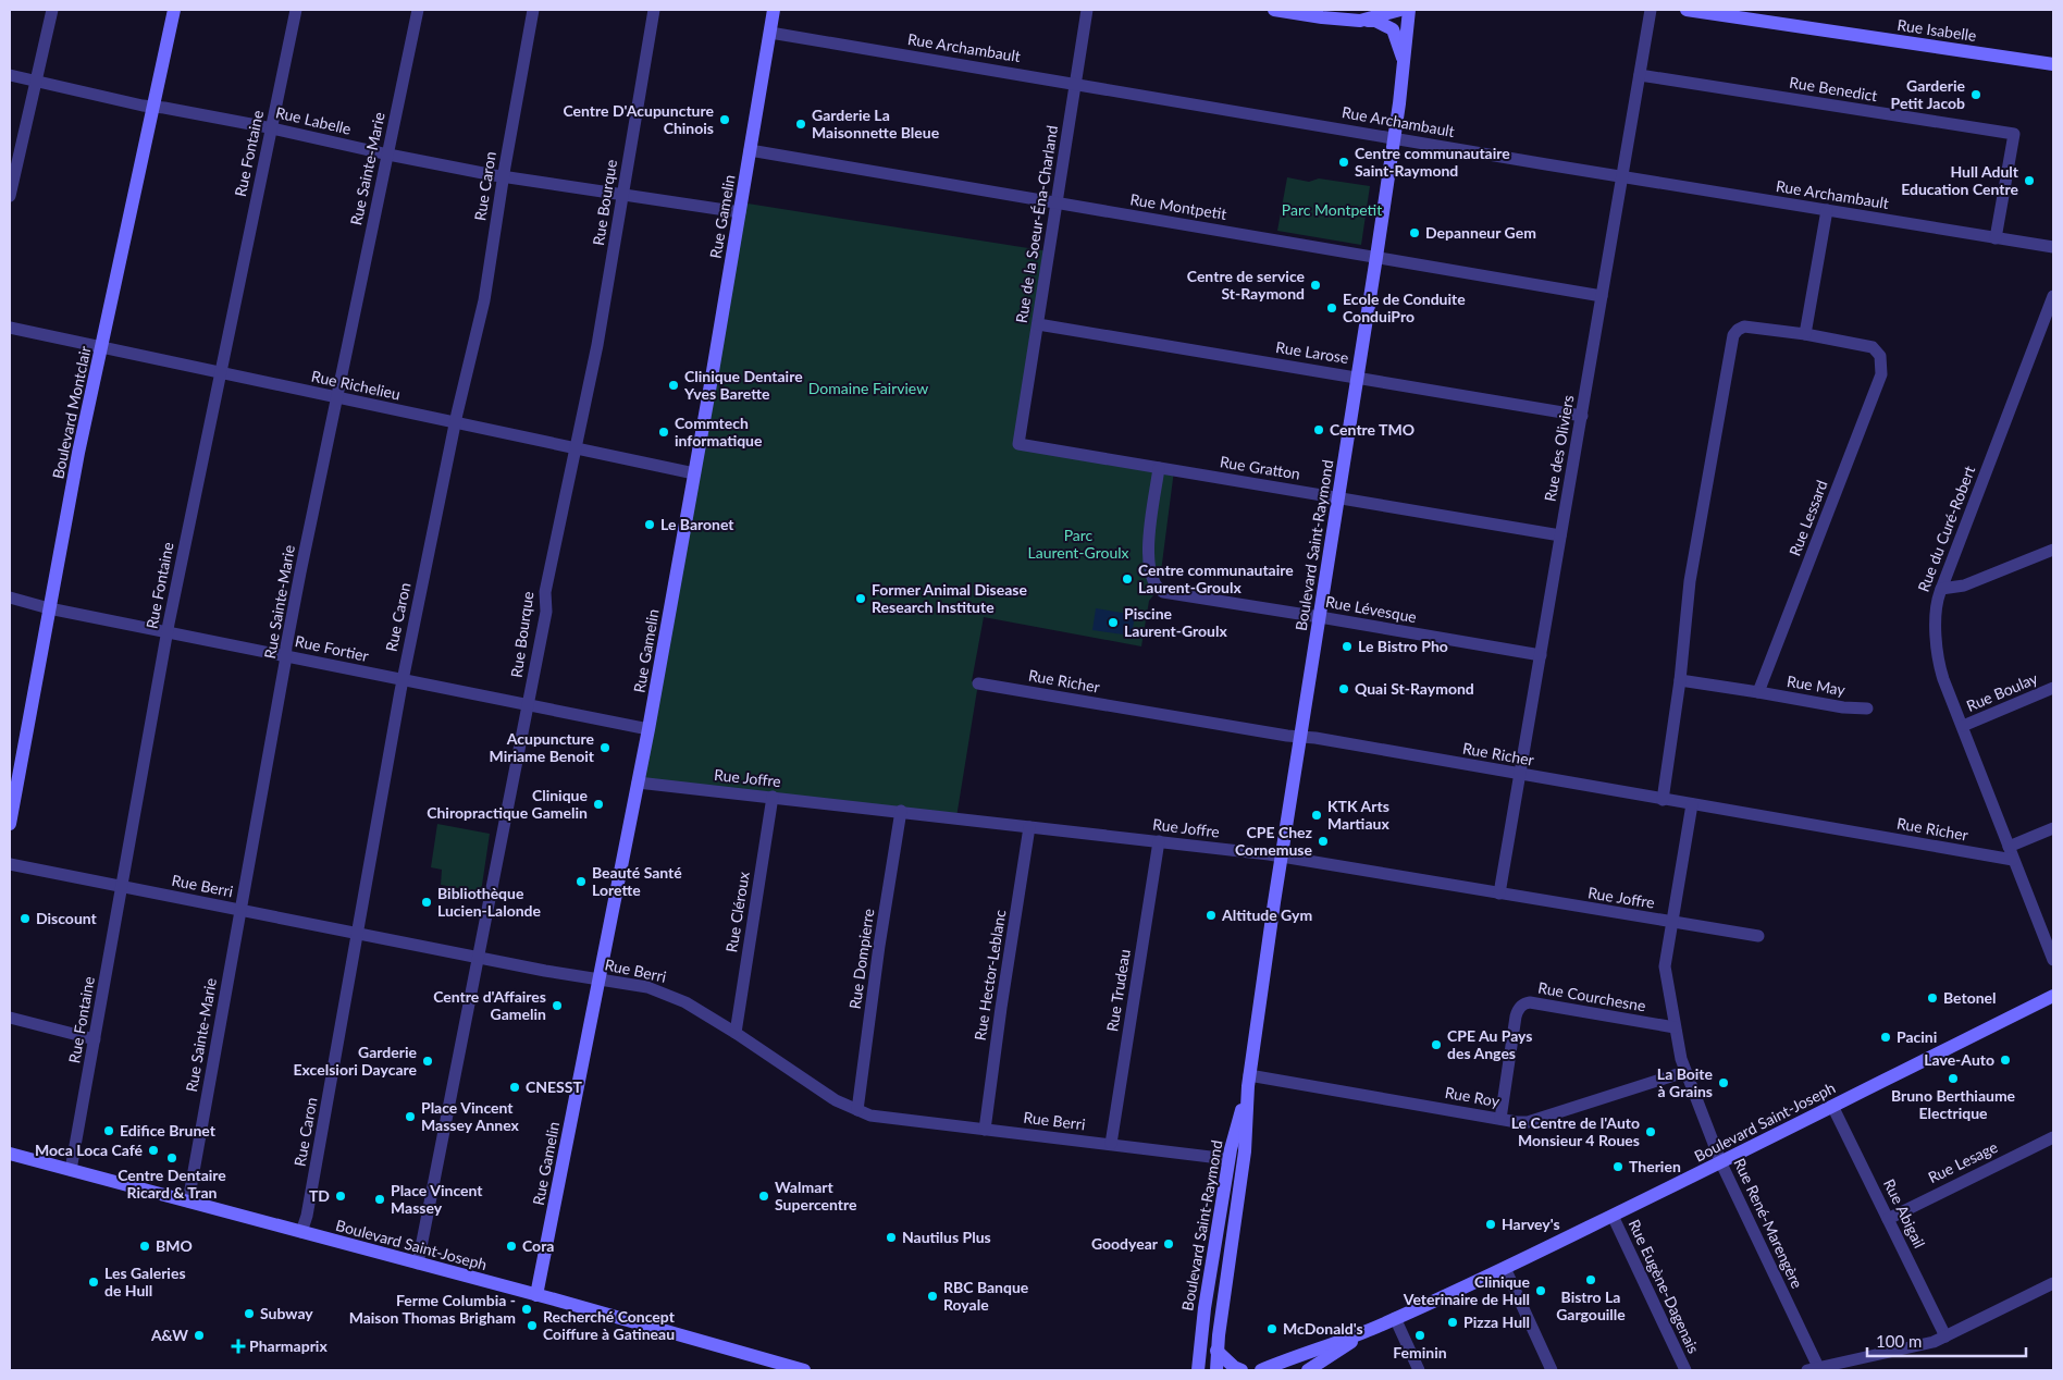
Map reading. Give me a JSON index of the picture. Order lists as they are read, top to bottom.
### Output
{
  "streets": {
    "main road": [
      "Rue Isabelle",
      "Rue Gamelin",
      "Boulevard Montclair",
      "Boulevard Saint-Raymond",
      "Boulevard Saint-Joseph"
    ],
    "street": [
      "Rue Archambault",
      "Rue Benedict",
      "Rue Labelle",
      "Rue Fontaine",
      "Rue Sainte-Marie",
      "Rue Caron",
      "Rue Bourque",
      "Rue Montpetit",
      "Rue de la Soeur-Éna-Charland",
      "Rue Larose",
      "Rue Richelieu",
      "Rue des Oliviers",
      "Rue Gratton",
      "Rue Lessard",
      "Rue du Curé-Robert",
      "Rue Lévesque",
      "Rue Fortier",
      "Rue Richer",
      "Rue May",
      "Rue Boulay",
      "Rue Joffre",
      "Rue Berri",
      "Rue Cléroux",
      "Rue Dompierre",
      "Rue Hector-Leblanc",
      "Rue Trudeau",
      "Rue Courchesne",
      "Rue Roy",
      "Rue Lesage",
      "Rue Abigail",
      "Rue René-Marengère",
      "Rue Eugène-Dagenais"
    ]
  },
  "crossings": [
    ["Rue Archambault", "Rue Benedict"],
    ["Rue Archambault", "Rue Gamelin"],
    ["Rue Archambault", "Rue de la Soeur-Éna-Charland"],
    ["Rue Archambault", "Rue des Oliviers"],
    ["Rue Archambault", "Boulevard Saint-Raymond"],
    ["Rue Benedict", "Rue des Oliviers"],
    ["Rue Labelle", "Rue Fontaine"],
    ["Rue Labelle", "Rue Sainte-Marie"],
    ["Rue Labelle", "Rue Caron"],
    ["Rue Labelle", "Rue Bourque"],
    ["Rue Labelle", "Rue Gamelin"],
    ["Rue Labelle", "Boulevard Montclair"],
    ["Rue Fontaine", "Rue Richelieu"],
    ["Rue Fontaine", "Rue Fortier"],
    ["Rue Fontaine", "Rue Berri"],
    ["Rue Fontaine", "Boulevard Saint-Joseph"],
    ["Rue Sainte-Marie", "Rue Richelieu"],
    ["Rue Sainte-Marie", "Rue Fortier"],
    ["Rue Sainte-Marie", "Rue Berri"],
    ["Rue Sainte-Marie", "Boulevard Saint-Joseph"],
    ["Rue Caron", "Rue Richelieu"],
    ["Rue Caron", "Rue Fortier"],
    ["Rue Caron", "Rue Berri"],
    ["Rue Caron", "Boulevard Saint-Joseph"],
    ["Rue Bourque", "Rue Richelieu"],
    ["Rue Bourque", "Rue Fortier"],
    ["Rue Bourque", "Rue Berri"],
    ["Rue Bourque", "Boulevard Saint-Joseph"],
    ["Rue Montpetit", "Rue Gamelin"],
    ["Rue Montpetit", "Rue de la Soeur-Éna-Charland"],
    ["Rue Montpetit", "Rue des Oliviers"],
    ["Rue Montpetit", "Boulevard Saint-Raymond"],
    ["Rue Gamelin", "Rue Richelieu"],
    ["Rue Gamelin", "Rue Fortier"],
    ["Rue Gamelin", "Rue Joffre"],
    ["Rue Gamelin", "Rue Berri"],
    ["Rue Gamelin", "Boulevard Saint-Joseph"],
    ["Rue de la Soeur-Éna-Charland", "Rue Larose"],
    ["Rue de la Soeur-Éna-Charland", "Rue Gratton"],
    ["Rue Larose", "Rue des Oliviers"],
    ["Rue Larose", "Boulevard Saint-Raymond"],
    ["Rue Richelieu", "Boulevard Montclair"],
    ["Boulevard Montclair", "Rue Fortier"],
    ["Rue des Oliviers", "Rue Gratton"],
    ["Rue des Oliviers", "Rue Lévesque"],
    ["Rue des Oliviers", "Rue Richer"],
    ["Rue des Oliviers", "Rue Joffre"],
    ["Rue Gratton", "Boulevard Saint-Raymond"],
    ["Rue Gratton", "Rue Lévesque"],
    ["Rue Lessard", "Rue Richer"],
    ["Rue Lessard", "Rue May"],
    ["Rue du Curé-Robert", "Rue Richer"],
    ["Rue du Curé-Robert", "Rue Boulay"],
    ["Boulevard Saint-Raymond", "Rue Lévesque"],
    ["Boulevard Saint-Raymond", "Rue Richer"],
    ["Boulevard Saint-Raymond", "Rue Joffre"],
    ["Boulevard Saint-Raymond", "Rue Berri"],
    ["Boulevard Saint-Raymond", "Rue Roy"],
    ["Rue Richer", "Rue René-Marengère"],
    ["Rue Joffre", "Rue Cléroux"],
    ["Rue Joffre", "Rue Dompierre"],
    ["Rue Joffre", "Rue Hector-Leblanc"],
    ["Rue Joffre", "Rue Trudeau"],
    ["Rue Joffre", "Rue René-Marengère"],
    ["Rue Berri", "Rue Cléroux"],
    ["Rue Berri", "Rue Dompierre"],
    ["Rue Berri", "Rue Hector-Leblanc"],
    ["Rue Berri", "Rue Trudeau"],
    ["Rue Courchesne", "Rue Roy"],
    ["Rue Courchesne", "Rue René-Marengère"],
    ["Rue Roy", "Rue René-Marengère"],
    ["Boulevard Saint-Joseph", "Rue Abigail"],
    ["Boulevard Saint-Joseph", "Rue René-Marengère"],
    ["Boulevard Saint-Joseph", "Rue Eugène-Dagenais"],
    ["Rue Lesage", "Rue Abigail"]
  ],
  "parks": ["Parc Montpetit", "Domaine Fairview", "Parc Laurent-Groulx"],
  "places": {
    "other": [
      "Garderie Petit Jacob",
      "Centre D'Acupuncture Chinois",
      "Garderie La Maisonnette Bleue",
      "Centre communautaire Saint-Raymond",
      "Hull Adult Education Centre",
      "Depanneur Gem",
      "Centre de service St-Raymond",
      "Ecole de Conduite ConduiPro",
      "Clinique Dentaire Yves Barette",
      "Centre TMO",
      "Commtech informatique",
      "Le Baronet",
      "Centre communautaire Laurent-Groulx",
      "Former Animal Disease Research Institute",
      "Piscine Laurent-Groulx",
      "Le Bistro Pho",
      "Quai St-Raymond",
      "Acupuncture Miriame Benoit",
      "Clinique Chiropractique Gamelin",
      "KTK Arts Martiaux",
      "CPE Chez Cornemuse",
      "Beauté Santé Lorette",
      "Bibliothèque Lucien-Lalonde",
      "Altitude Gym",
      "Discount",
      "Betonel",
      "Centre d'Affaires Gamelin",
      "Pacini",
      "CPE Au Pays des Anges",
      "Lave-Auto",
      "Garderie Excelsiori Daycare",
      "Bruno Berthiaume Electrique",
      "La Boite à Grains",
      "CNESST",
      "Place Vincent Massey Annex",
      "Edifice Brunet",
      "Le Centre de l'Auto Monsieur 4 Roues",
      "Moca Loca Café",
      "Centre Dentaire Ricard & Tran",
      "Therien",
      "TD",
      "Walmart Supercentre",
      "Place Vincent Massey",
      "Harvey's",
      "Nautilus Plus",
      "Goodyear",
      "BMO",
      "Cora",
      "Bistro La Gargouille",
      "Les Galeries de Hull",
      "Clinique Veterinaire de Hull",
      "RBC Banque Royale",
      "Ferme Columbia - Maison Thomas Brigham",
      "Subway",
      "Pizza Hull",
      "Recherché Concept Coiffure à Gatineau",
      "McDonald's",
      "A&W",
      "Feminin"
    ],
    "health": ["Pharmaprix"]
  },
  "scale_bar": "100 m"
}
